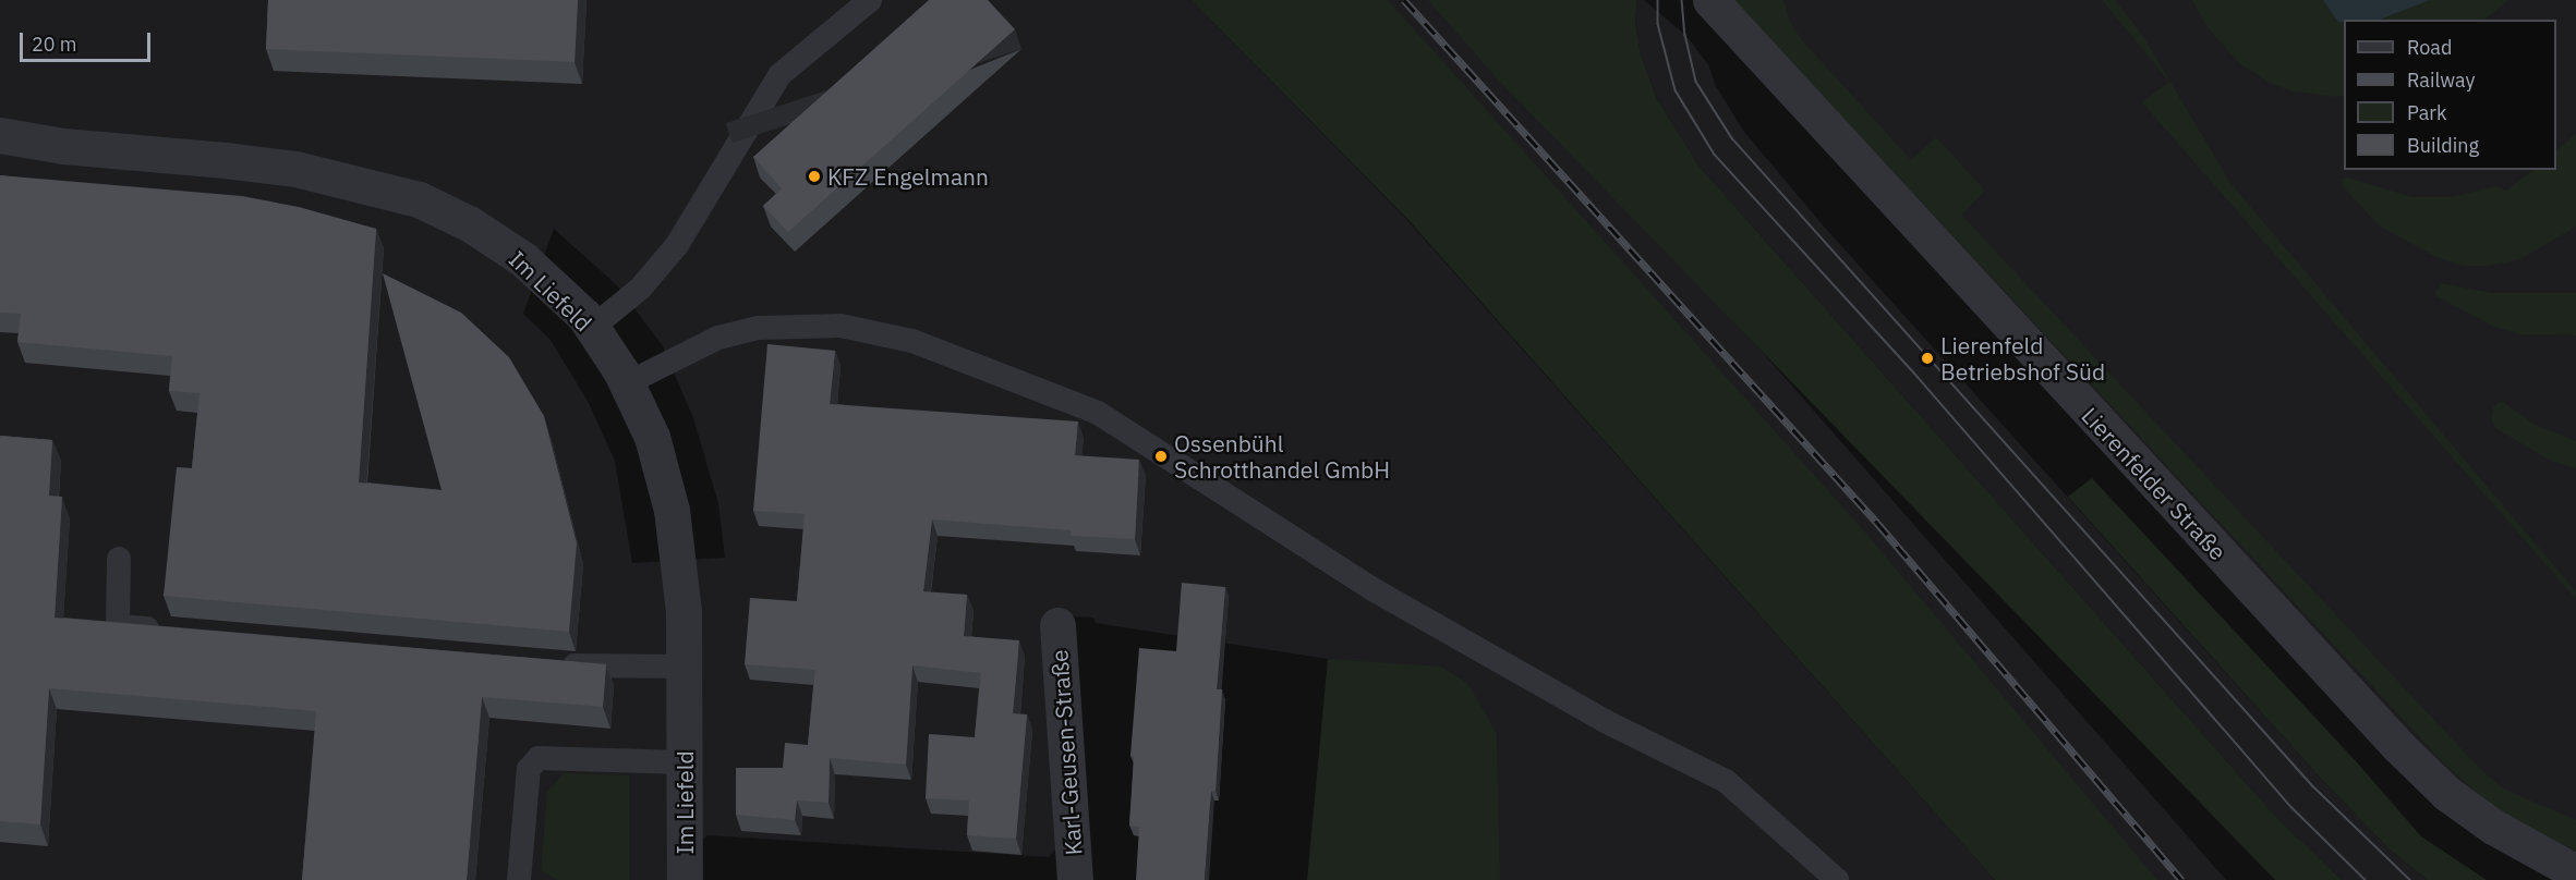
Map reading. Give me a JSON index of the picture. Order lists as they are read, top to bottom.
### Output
{
  "streets": {
    "street": ["Im Liefeld", "Lierenfelder Straße", "Karl-Geusen-Straße"]
  },
  "places": ["KFZ Engelmann", "Lierenfeld Betriebshof Süd", "Ossenbühl Schrotthandel GmbH"],
  "legend": [
    "Road",
    "Railway",
    "Park",
    "Building"
  ],
  "scale_bar": "20 m"
}
